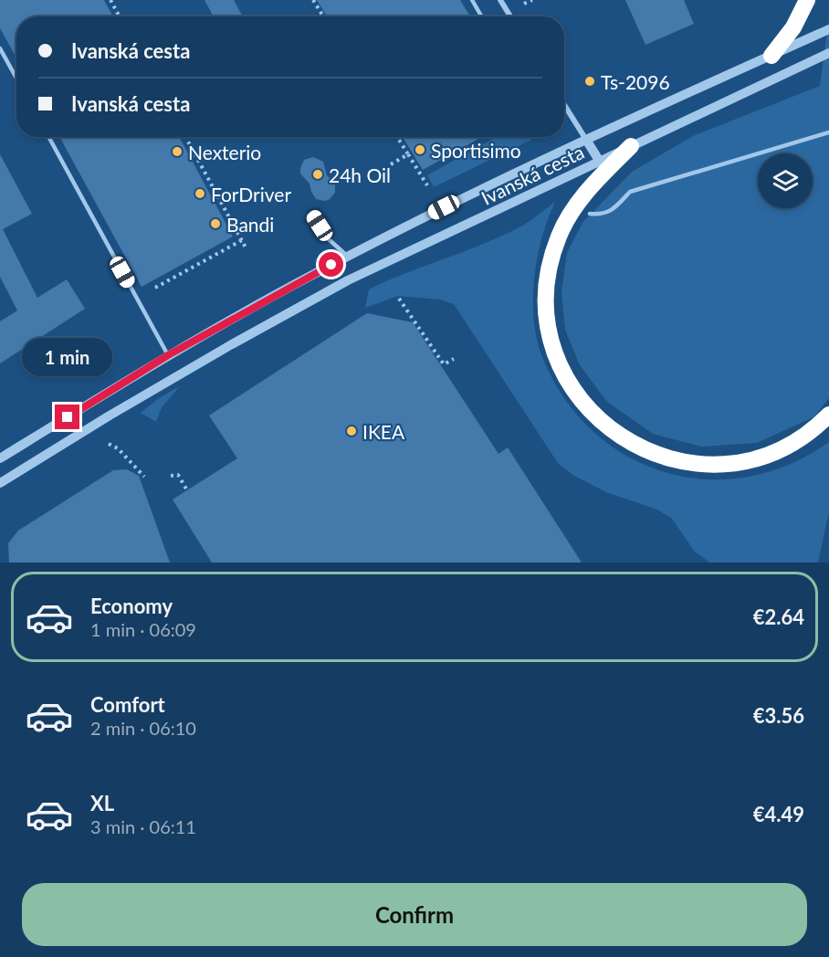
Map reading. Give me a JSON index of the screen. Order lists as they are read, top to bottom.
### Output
{
  "streets": {
    "street": ["Ivanská cesta"]
  },
  "places": [
    "Ts-2096",
    "Sportisimo",
    "Nexterio",
    "24h Oil",
    "ForDriver",
    "Bandi",
    "IKEA"
  ],
  "page": {
    "banner": ["Ivanská cesta", "Ivanská cesta"],
    "bubble": "1 min",
    "list": [
      {
        "name": "Economy",
        "note": "1 min · 06:09",
        "value": "€2.64"
      },
      {
        "name": "Comfort",
        "note": "2 min · 06:10",
        "value": "€3.56"
      },
      {
        "name": "XL",
        "note": "3 min · 06:11",
        "value": "€4.49"
      }
    ],
    "buttons": "Confirm"
  }
}
